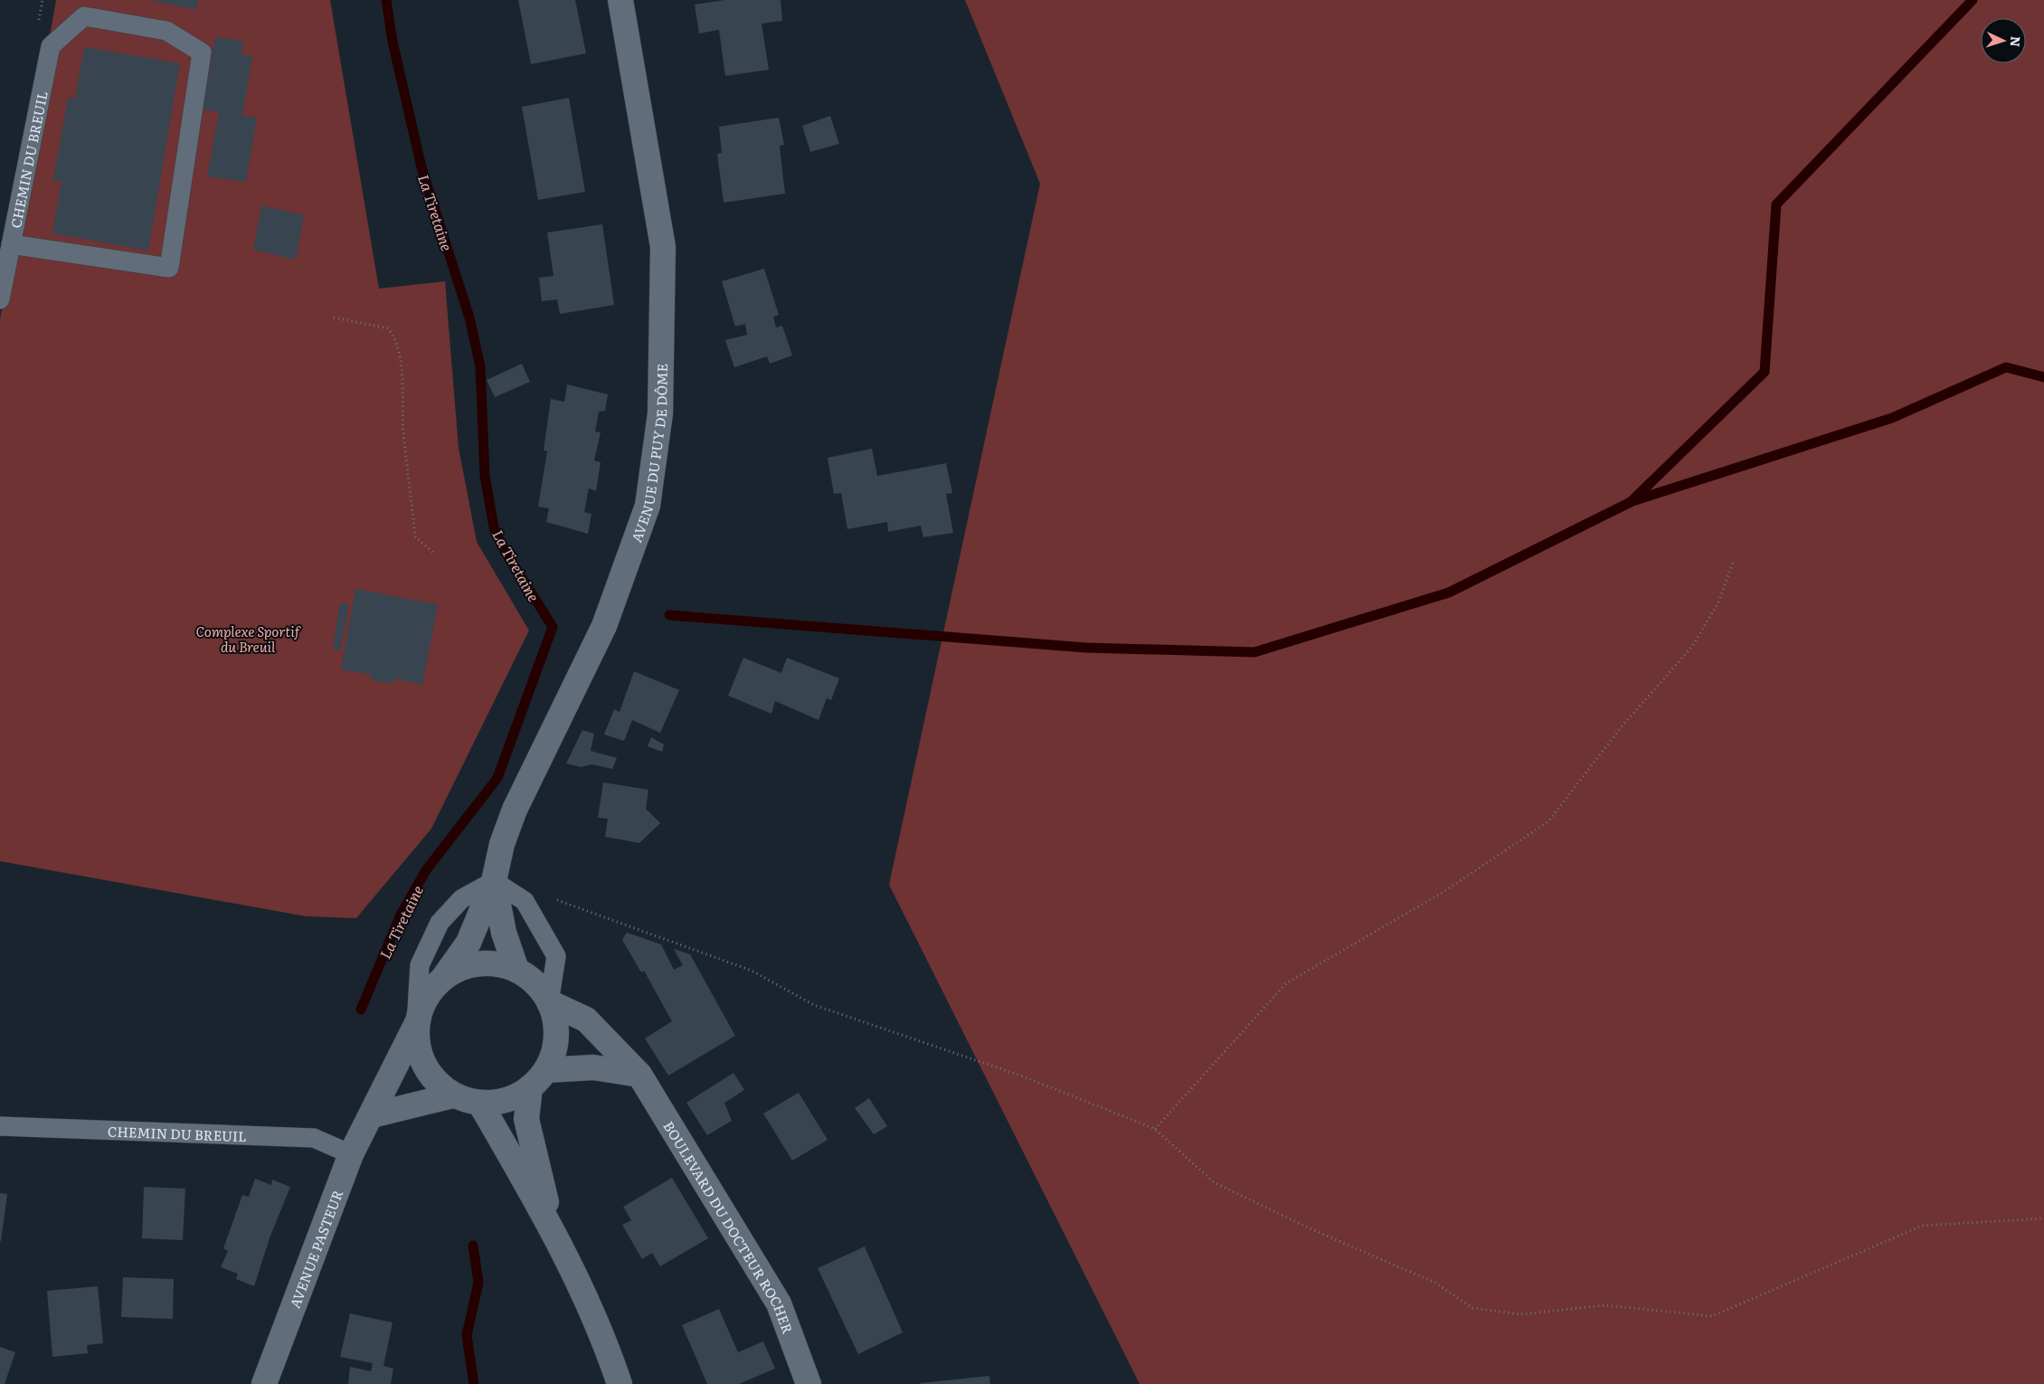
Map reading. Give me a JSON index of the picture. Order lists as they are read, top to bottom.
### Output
{
  "streets": {
    "main road": ["AVENUE DU PUY DE DÔME", "BOULEVARD DU DOCTEUR ROCHER", "AVENUE PASTEUR"],
    "lane": ["CHEMIN DU BREUIL"]
  },
  "crossings": [
    ["CHEMIN DU BREUIL", "AVENUE PASTEUR"],
    ["AVENUE DU PUY DE DÔME", "BOULEVARD DU DOCTEUR ROCHER"],
    ["AVENUE DU PUY DE DÔME", "AVENUE PASTEUR"],
    ["BOULEVARD DU DOCTEUR ROCHER", "AVENUE PASTEUR"]
  ],
  "water": ["La Tiretaine"],
  "parks": ["Complexe Sportif du Breuil"],
  "north": "right"
}
